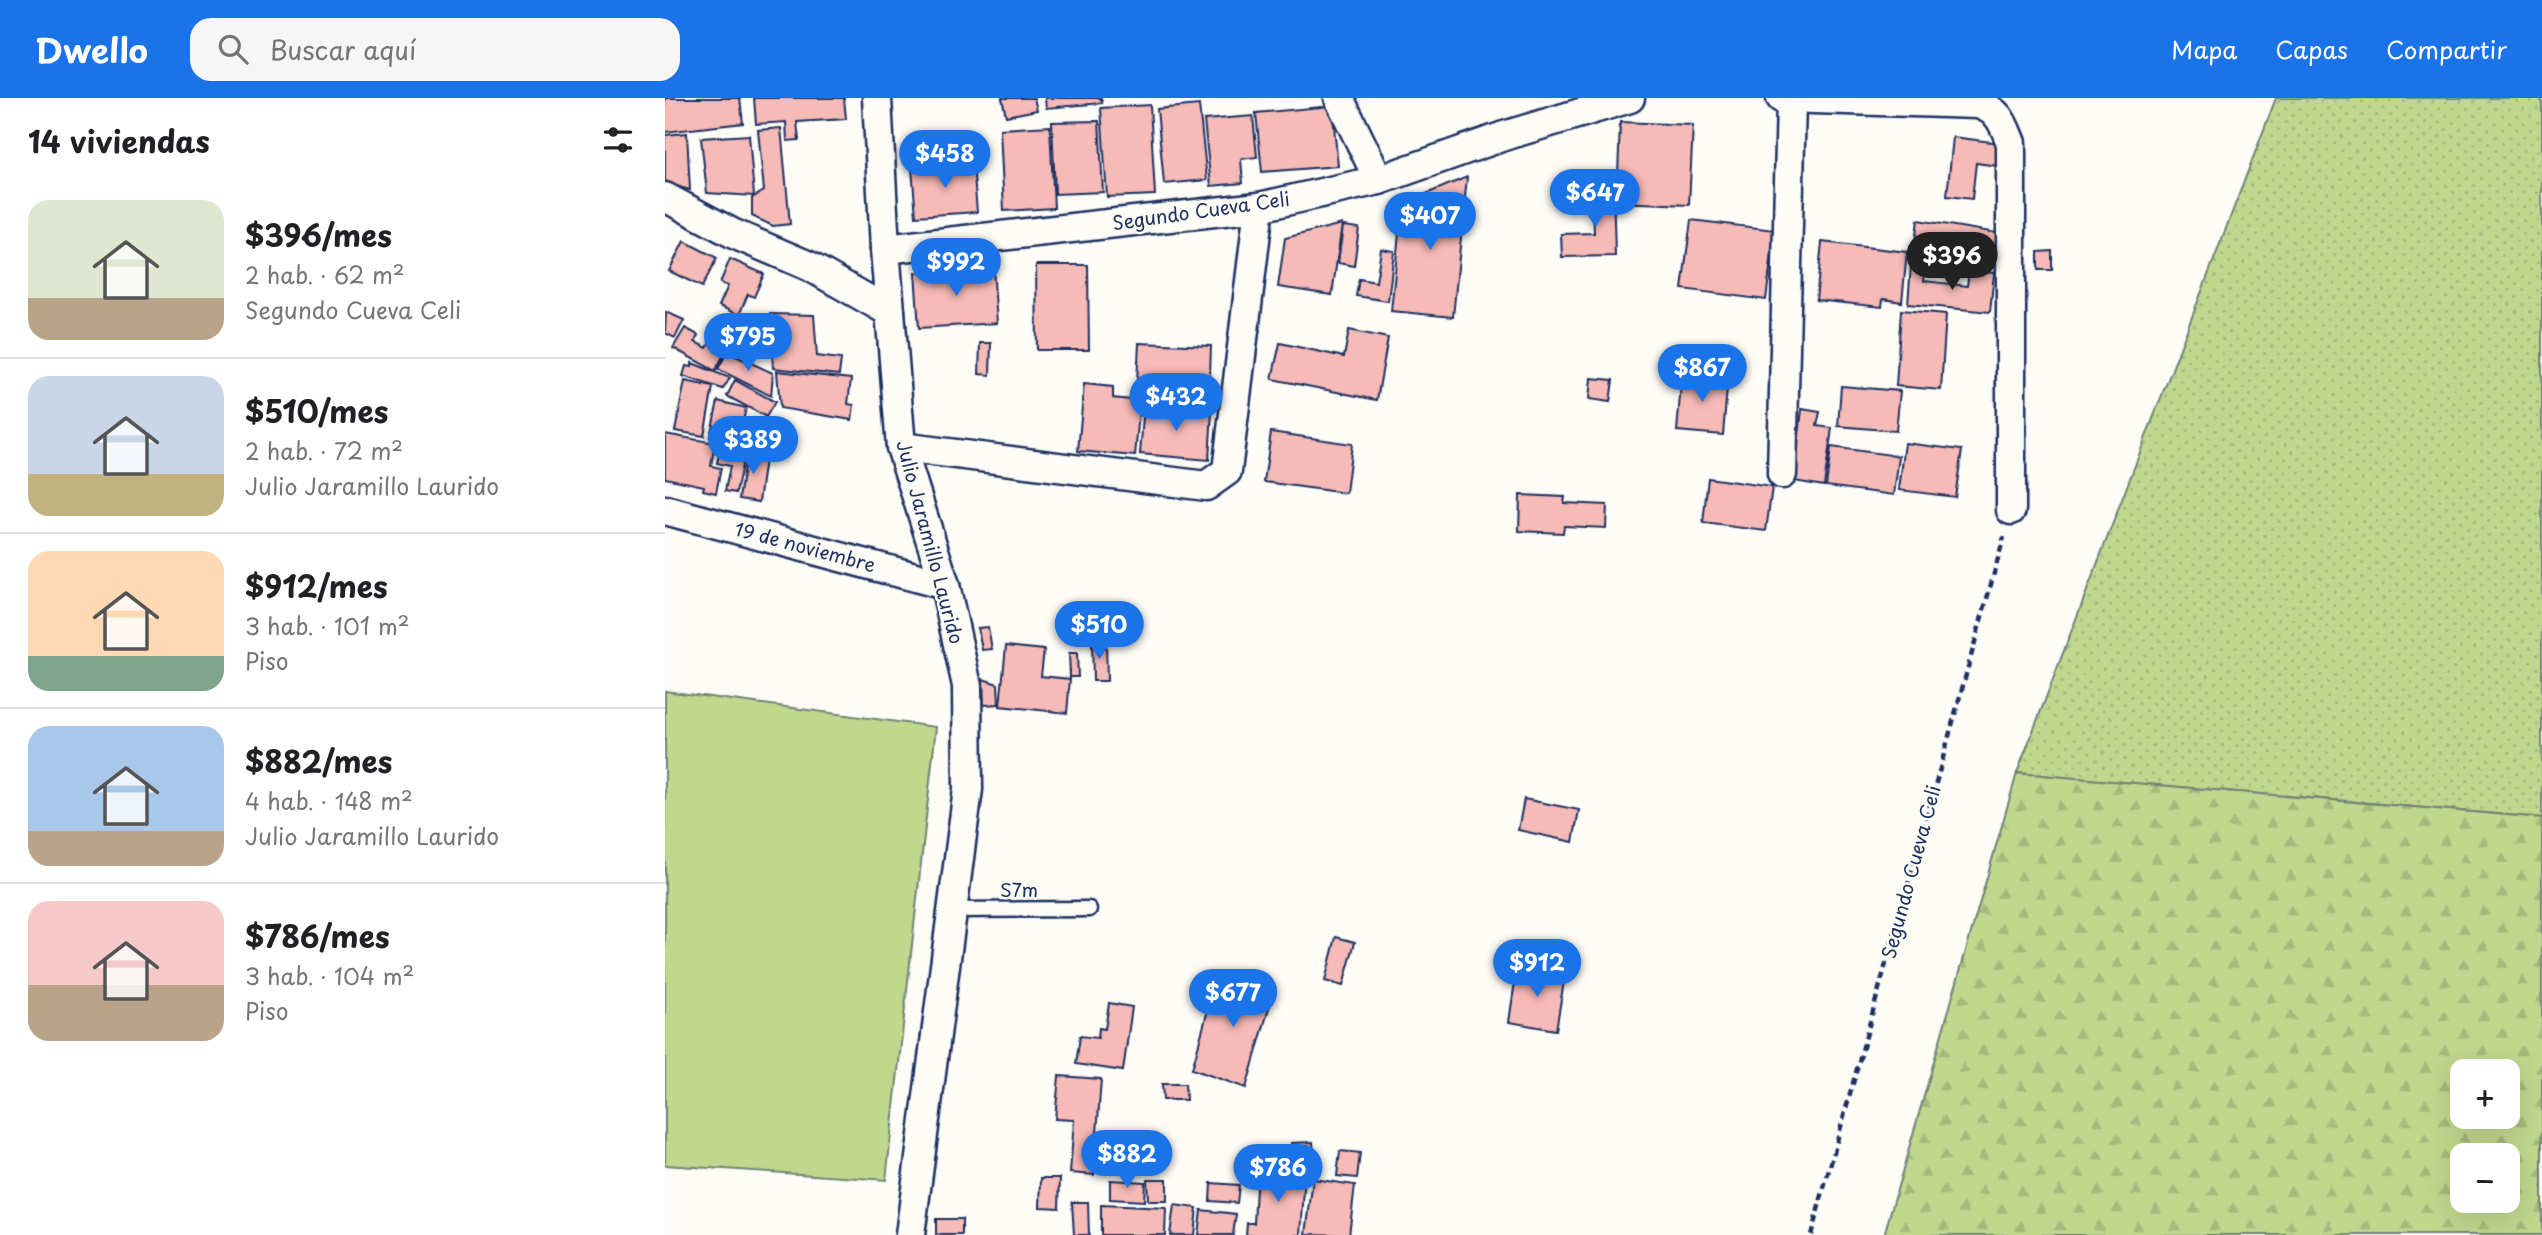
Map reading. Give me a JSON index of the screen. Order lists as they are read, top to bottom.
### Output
{
  "streets": {
    "street": ["Segundo Cueva Celi", "Julio Jaramillo Laurido", "19 de noviembre"],
    "lane": ["S7m"]
  },
  "crossings": [
    ["Segundo Cueva Celi", "Julio Jaramillo Laurido"],
    ["Julio Jaramillo Laurido", "19 de noviembre"],
    ["Julio Jaramillo Laurido", "S7m"]
  ],
  "page": {
    "header": "Dwello",
    "search": "Buscar aquí",
    "nav": ["Mapa", "Capas", "Compartir"],
    "heading": "14 viviendas",
    "price": [
      "$458",
      "$647",
      "$407",
      "$396",
      "$992",
      "$795",
      "$867",
      "$432",
      "$389",
      "$510",
      "$912",
      "$677",
      "$882",
      "$786"
    ],
    "list": [
      {
        "name": "$396/mes",
        "note": "2 hab. · 62 m² · Segundo Cueva Celi"
      },
      {
        "name": "$510/mes",
        "note": "2 hab. · 72 m² · Julio Jaramillo Laurido"
      },
      {
        "name": "$912/mes",
        "note": "3 hab. · 101 m² · Piso"
      },
      {
        "name": "$882/mes",
        "note": "4 hab. · 148 m² · Julio Jaramillo Laurido"
      },
      {
        "name": "$786/mes",
        "note": "3 hab. · 104 m² · Piso"
      }
    ],
    "map_buttons": ["+", "−"]
  }
}
